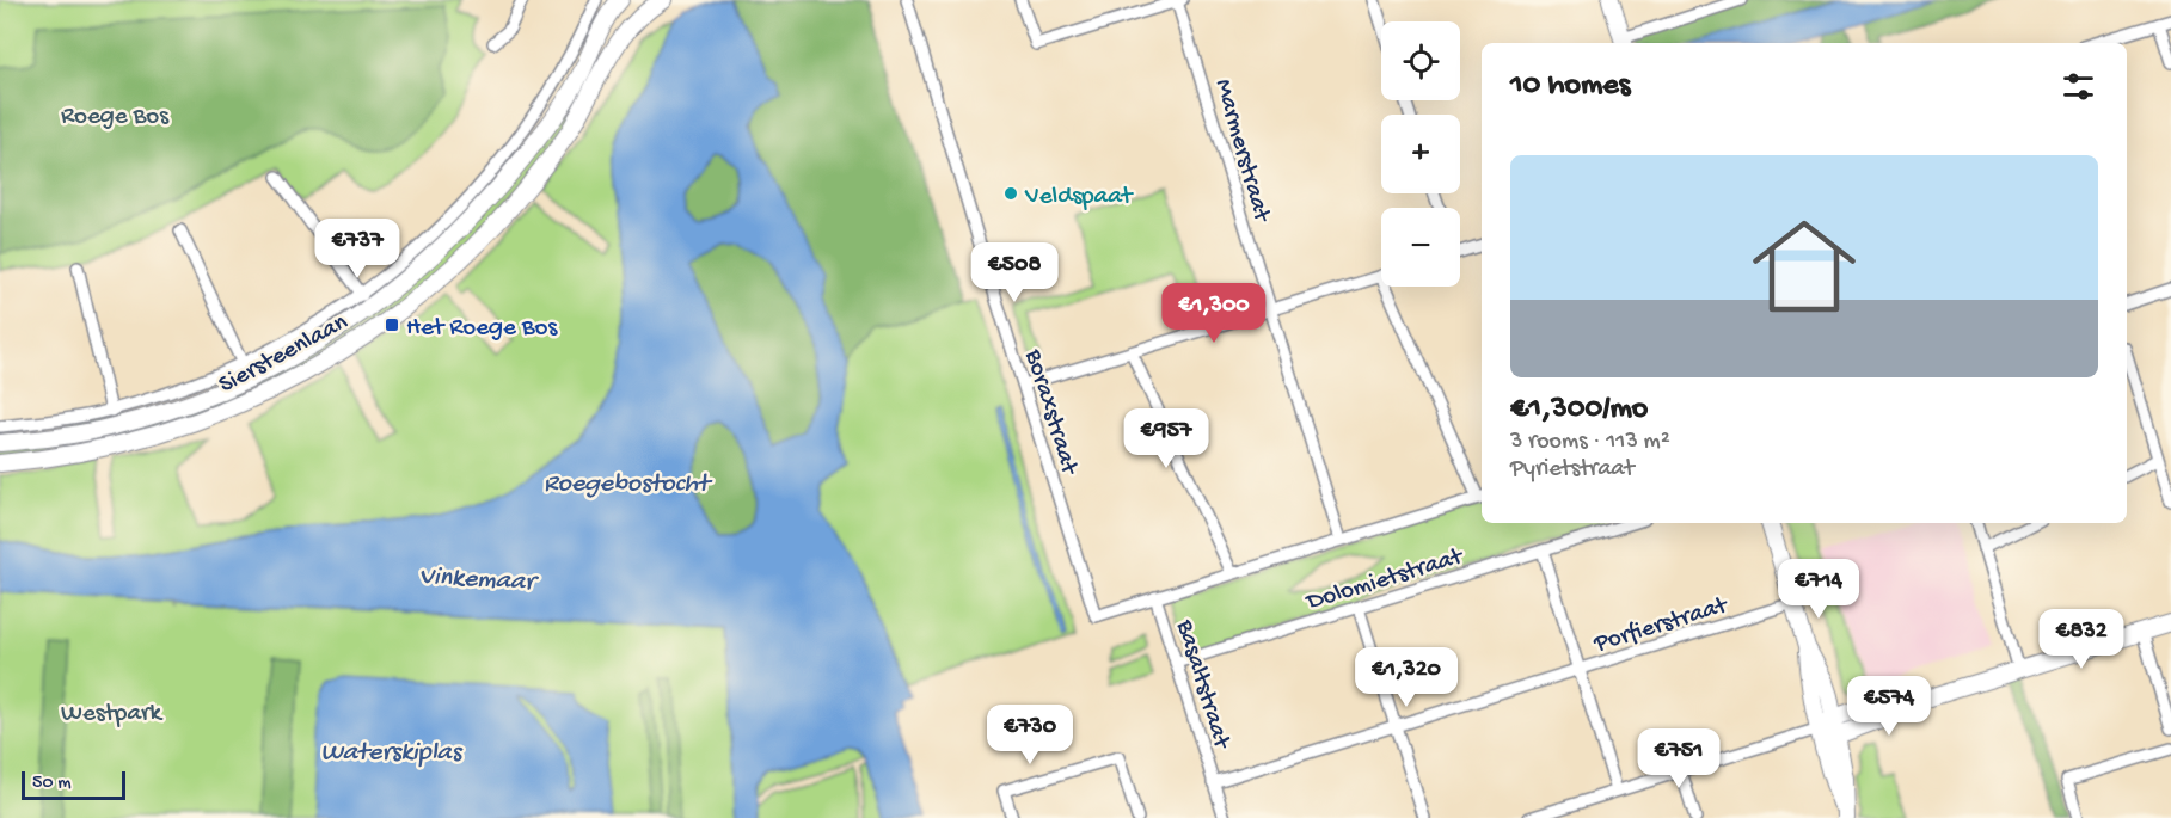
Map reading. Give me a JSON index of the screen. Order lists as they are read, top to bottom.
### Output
{
  "streets": {
    "main road": ["Siersteenlaan"],
    "street": [
      "Marmerstraat",
      "Boraxstraat",
      "Dolomietstraat",
      "Porfierstraat",
      "Basaltstraat"
    ]
  },
  "crossings": [
    ["Boraxstraat", "Basaltstraat"],
    ["Dolomietstraat", "Porfierstraat"],
    ["Dolomietstraat", "Basaltstraat"],
    ["Porfierstraat", "Basaltstraat"]
  ],
  "water": ["Roegebostocht", "Vinkemaar", "Waterskiplas"],
  "parks": ["Roege Bos", "Westpark"],
  "places": {
    "other": ["Veldspaat"],
    "transit": ["Het Roege Bos"]
  },
  "scale_bar": "50 m",
  "page": {
    "map_buttons": ["+", "−"],
    "heading": "10 homes",
    "list": [
      {
        "name": "€1,300/mo",
        "note": "3 rooms · 113 m² · Pyrietstraat"
      }
    ],
    "price": [
      "€737",
      "€508",
      "€1,300",
      "€957",
      "€714",
      "€832",
      "€1,320",
      "€574",
      "€730",
      "€751"
    ],
    "scale": "50 m"
  }
}
